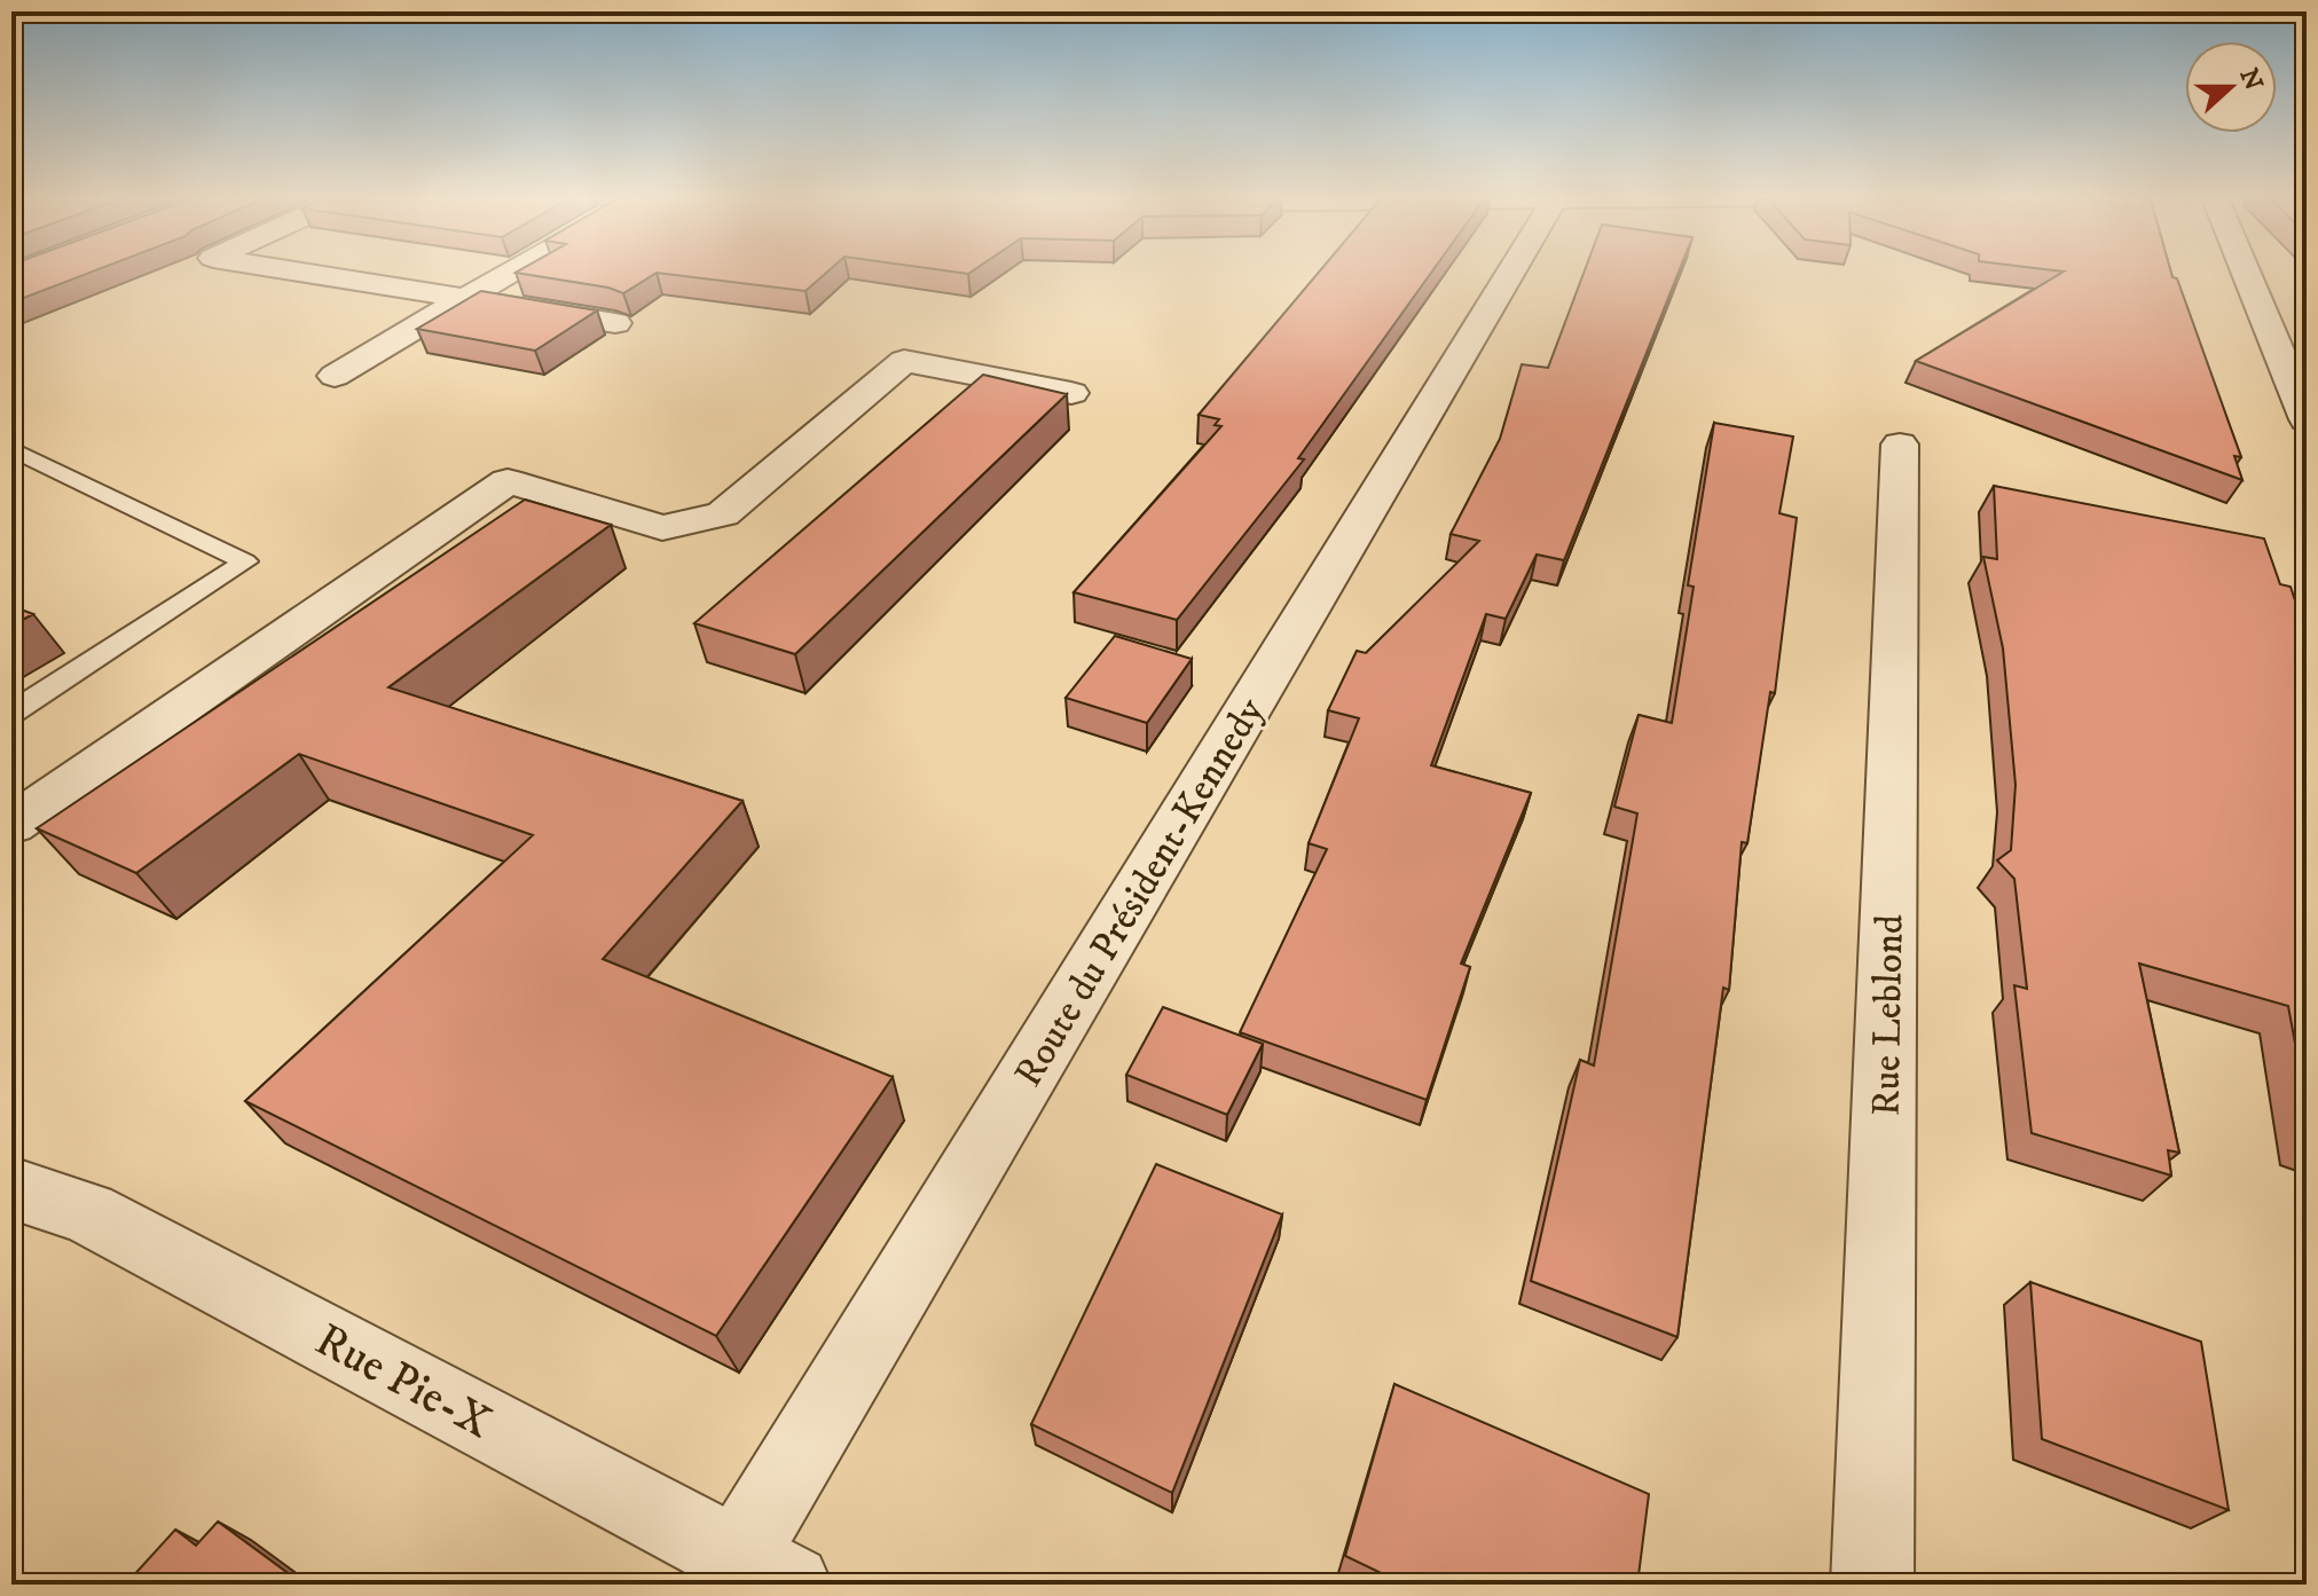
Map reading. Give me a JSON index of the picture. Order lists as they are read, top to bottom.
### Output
{
  "streets": {
    "street": ["Route du Président-Kennedy", "Rue Leblond", "Rue Pie-X"]
  },
  "crossings": [
    ["Route du Président-Kennedy", "Rue Pie-X"]
  ],
  "north": "right"
}
